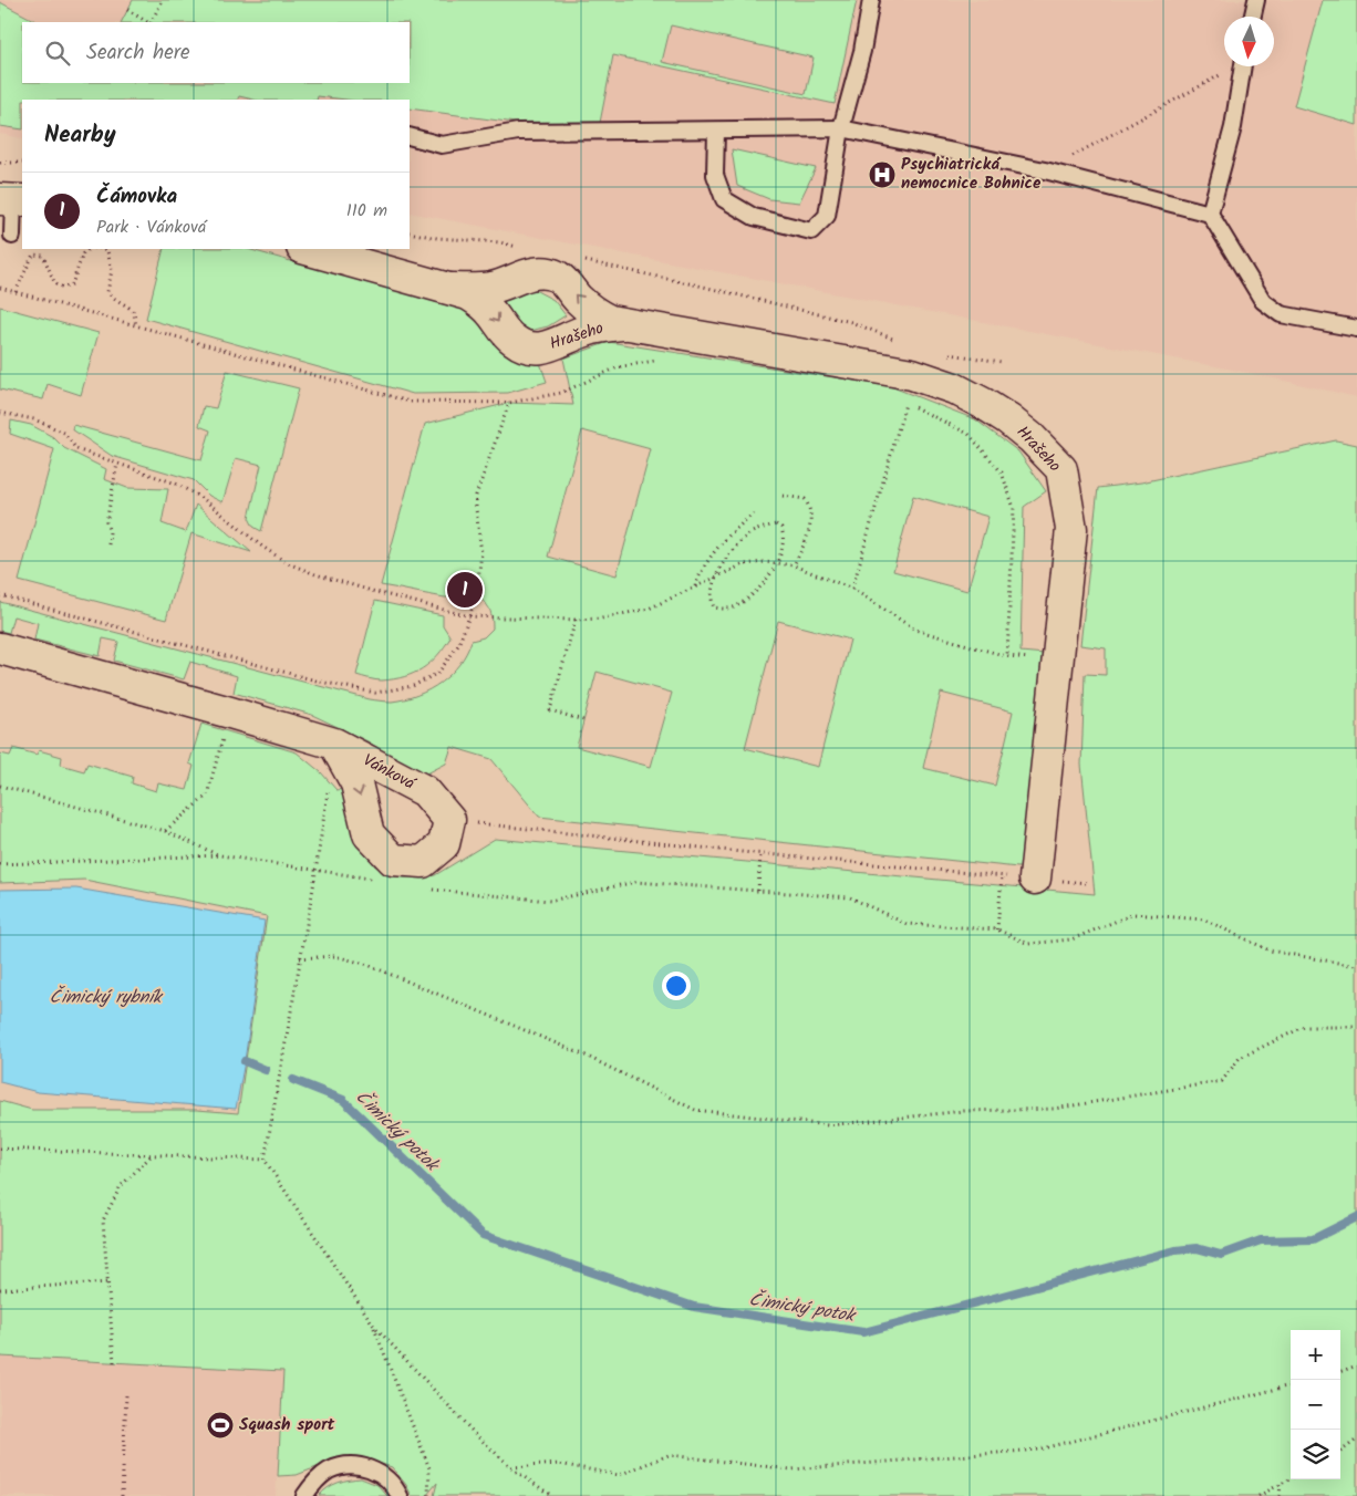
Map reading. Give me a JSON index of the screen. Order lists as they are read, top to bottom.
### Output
{
  "streets": {
    "street": ["Hrašeho", "Vánková"]
  },
  "water": ["Čimický rybník", "Čimický potok"],
  "places": {
    "hospital": ["Psychiatrická nemocnice Bohnice"],
    "sports": ["Squash sport"]
  },
  "north": "bottom",
  "page": {
    "search": "Search here",
    "heading": "Nearby",
    "list": [
      {
        "mark": "1",
        "name": "Čámovka",
        "note": "Park · Vánková",
        "value": "110 m"
      }
    ],
    "pins": "1",
    "map_buttons": ["+", "−"]
  }
}
